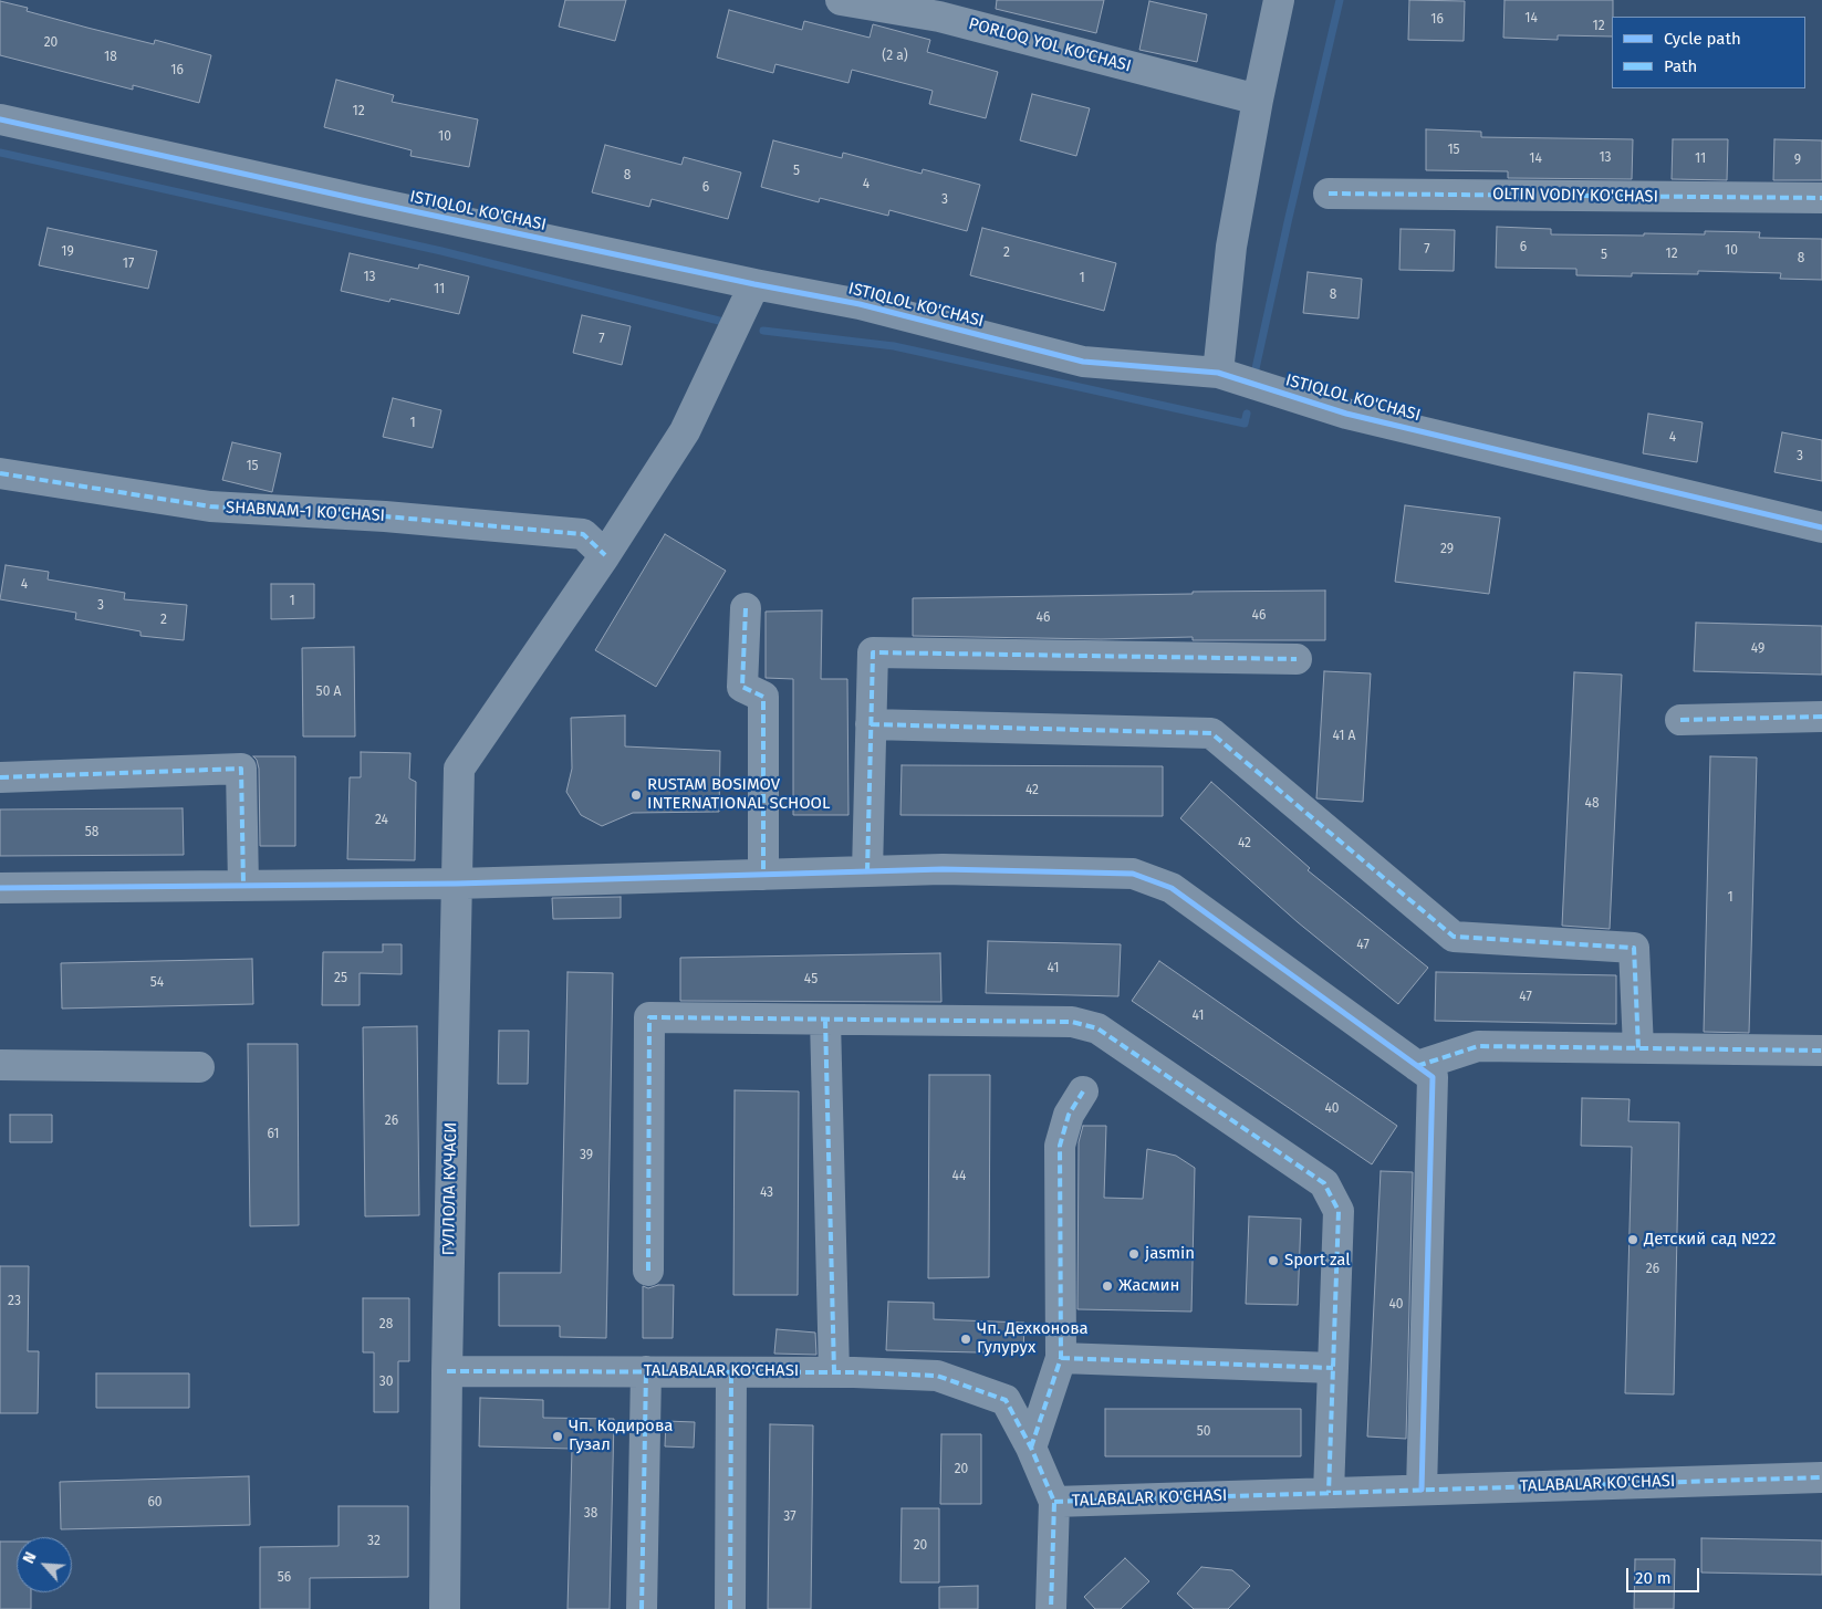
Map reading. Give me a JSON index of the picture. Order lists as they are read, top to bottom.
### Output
{
  "streets": {
    "street": [
      "PORLOQ YOL KO'CHASI",
      "OLTIN VODIY KO'CHASI",
      "ISTIQLOL KO'CHASI",
      "SHABNAM-1 KO'CHASI",
      "ГУЛЛОЛА КУЧАСИ",
      "TALABALAR KO'CHASI"
    ]
  },
  "crossings": [
    ["SHABNAM-1 KO'CHASI", "ГУЛЛОЛА КУЧАСИ"],
    ["ГУЛЛОЛА КУЧАСИ", "TALABALAR KO'CHASI"]
  ],
  "places": [
    "RUSTAM BOSIMOV INTERNATIONAL SCHOOL",
    "Детский сад №22",
    "jasmin",
    "Sport zal",
    "Жасмин",
    "Чп. Дехконова Гулурух",
    "Чп. Кодирова Гузал"
  ],
  "house_numbers": [
    "14",
    "16",
    "12",
    "20",
    "(2 а)",
    "18",
    "16",
    "12",
    "10",
    "15",
    "13",
    "14",
    "11",
    "9",
    "5",
    "8",
    "4",
    "6",
    "3",
    "6",
    "7",
    "10",
    "19",
    "2",
    "12",
    "5",
    "8",
    "17",
    "13",
    "1",
    "11",
    "8",
    "7",
    "1",
    "4",
    "3",
    "15",
    "29",
    "4",
    "1",
    "3",
    "46",
    "46",
    "2",
    "49",
    "50 А",
    "41 A",
    "42",
    "48",
    "24",
    "58",
    "42",
    "1",
    "47",
    "41",
    "25",
    "45",
    "54",
    "47",
    "41",
    "40",
    "26",
    "61",
    "39",
    "44",
    "43",
    "26",
    "23",
    "40",
    "28",
    "30",
    "50",
    "20",
    "60",
    "38",
    "37",
    "32",
    "20",
    "56"
  ],
  "legend": ["Cycle path", "Path"],
  "scale_bar": "20 m",
  "north": "top left"
}
